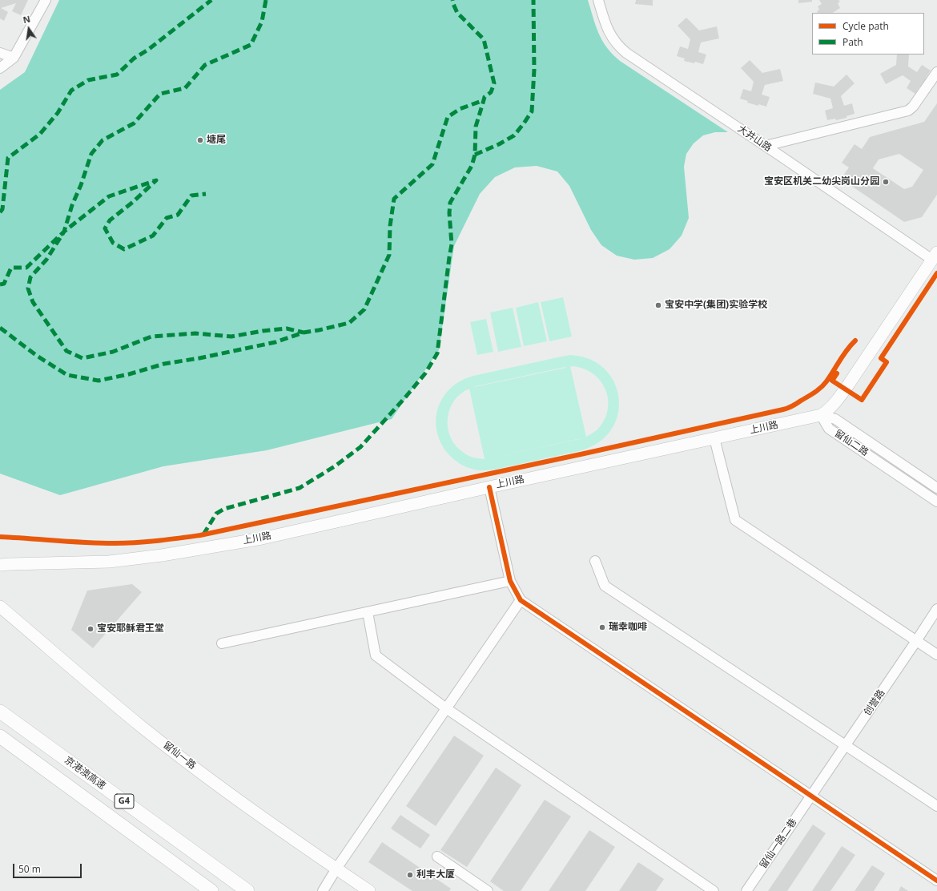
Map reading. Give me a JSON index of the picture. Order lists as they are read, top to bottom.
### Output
{
  "streets": {
    "highway": ["京港澳高速", "G4"],
    "main road": ["上川路", "留仙一路"],
    "street": [
      "大井山路",
      "留仙二路",
      "创誉路",
      "留仙一路二巷"
    ]
  },
  "crossings": [
    ["大井山路", "上川路"],
    ["上川路", "留仙二路"],
    ["创誉路", "留仙一路二巷"]
  ],
  "places": [
    "塘尾",
    "宝安区机关二幼尖岗山分园",
    "宝安中学(集团)实验学校",
    "瑞幸咖啡",
    "宝安耶稣君王堂",
    "利丰大厦"
  ],
  "legend": ["Cycle path", "Path"],
  "scale_bar": "50 m",
  "north": "top"
}
